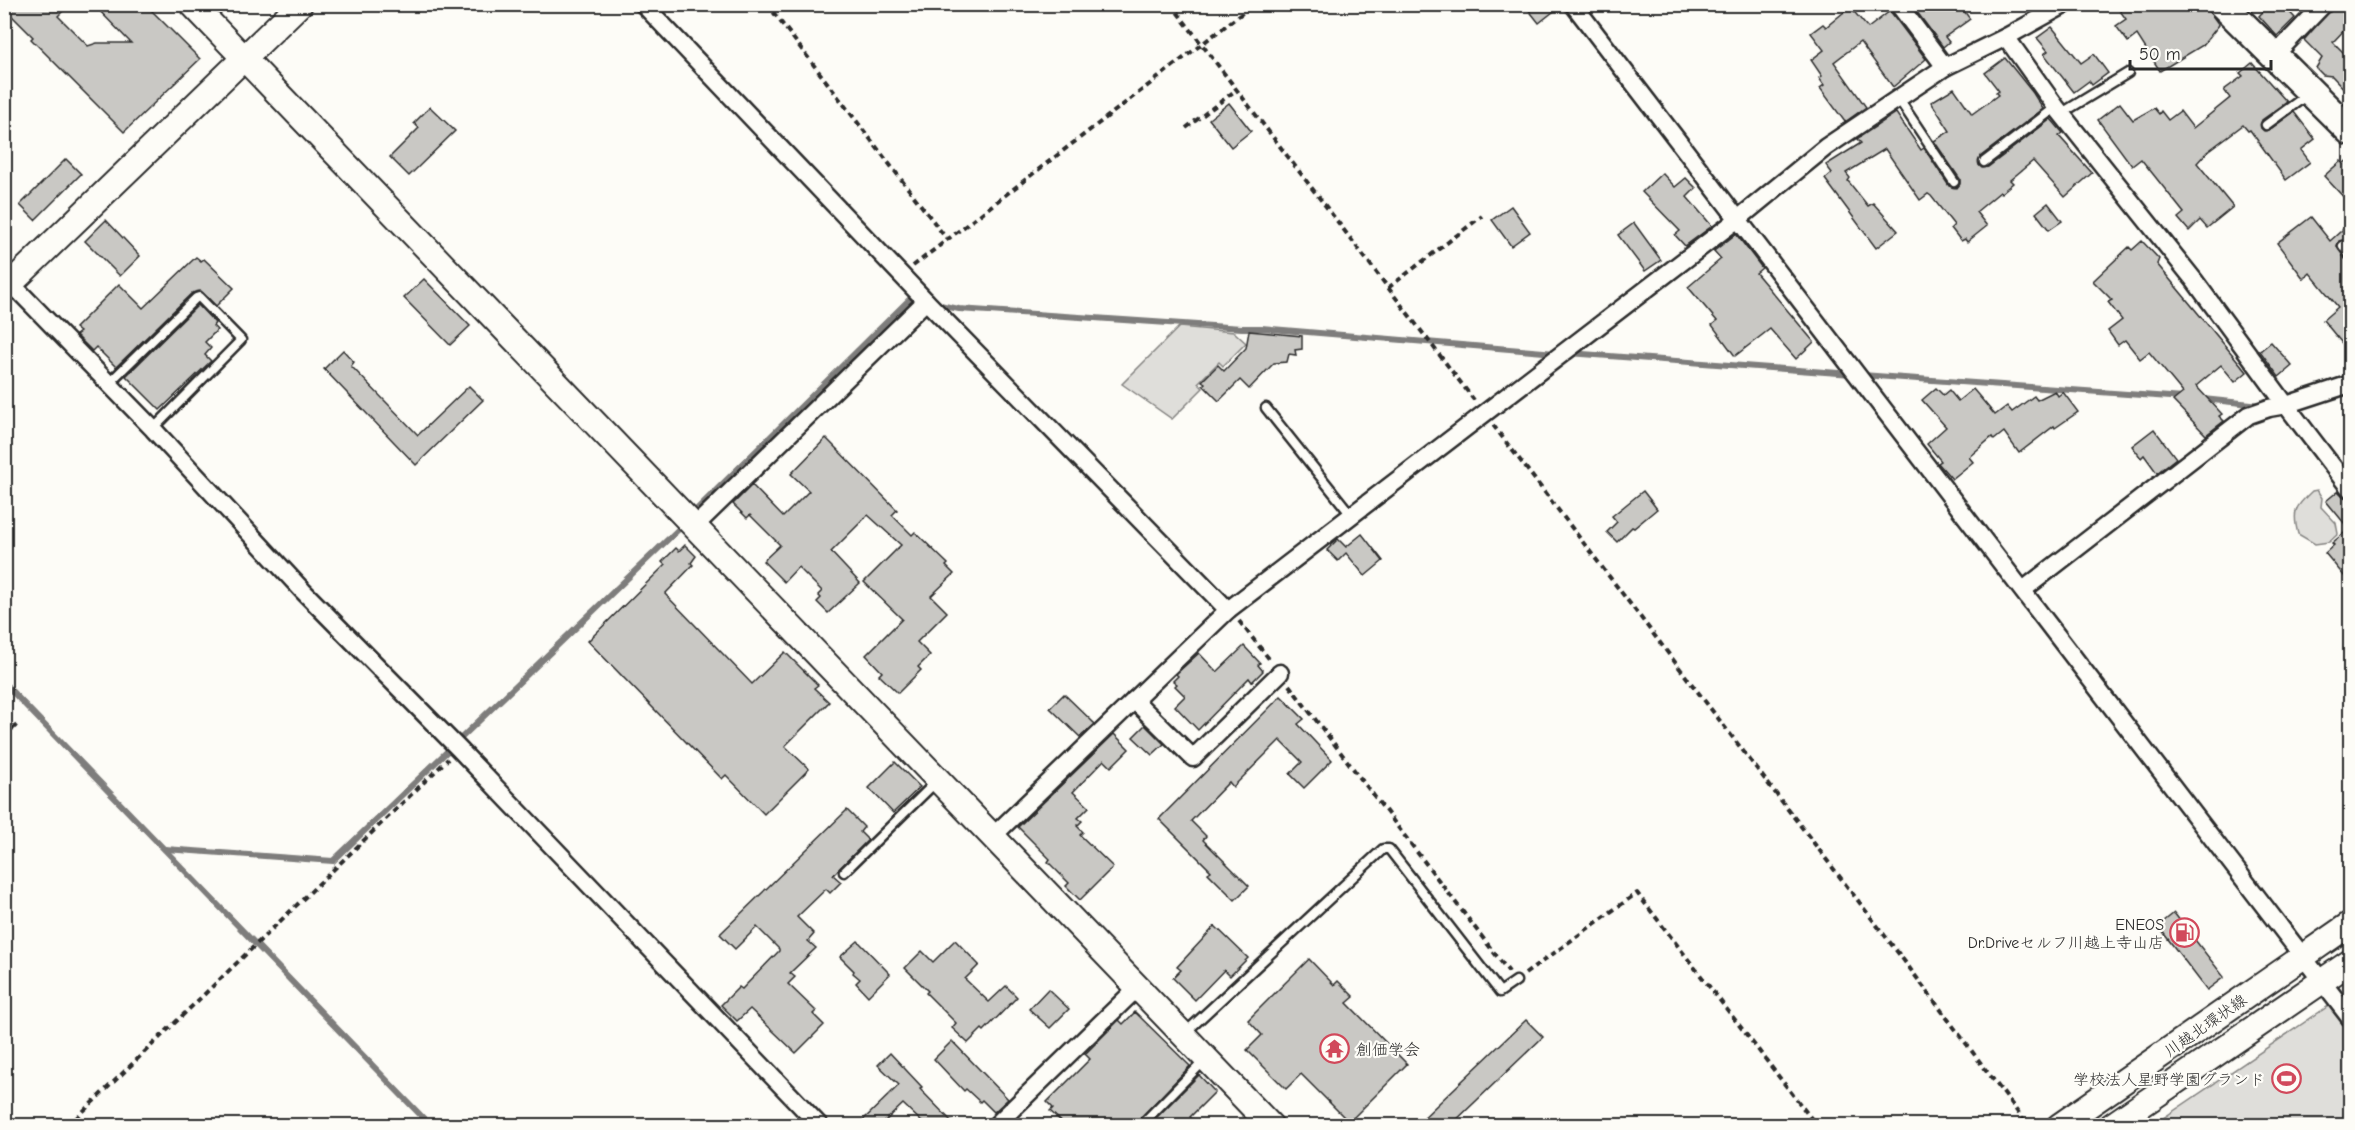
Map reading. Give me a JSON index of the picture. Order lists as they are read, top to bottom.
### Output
{
  "streets": {
    "street": ["川越北環状線"]
  },
  "places": {
    "fuel station": ["ENEOS Dr.Driveセルフ川越上寺山店"],
    "temple": ["創価学会"],
    "sports": ["学校法人星野学園グランド"]
  },
  "scale_bar": "50 m"
}
